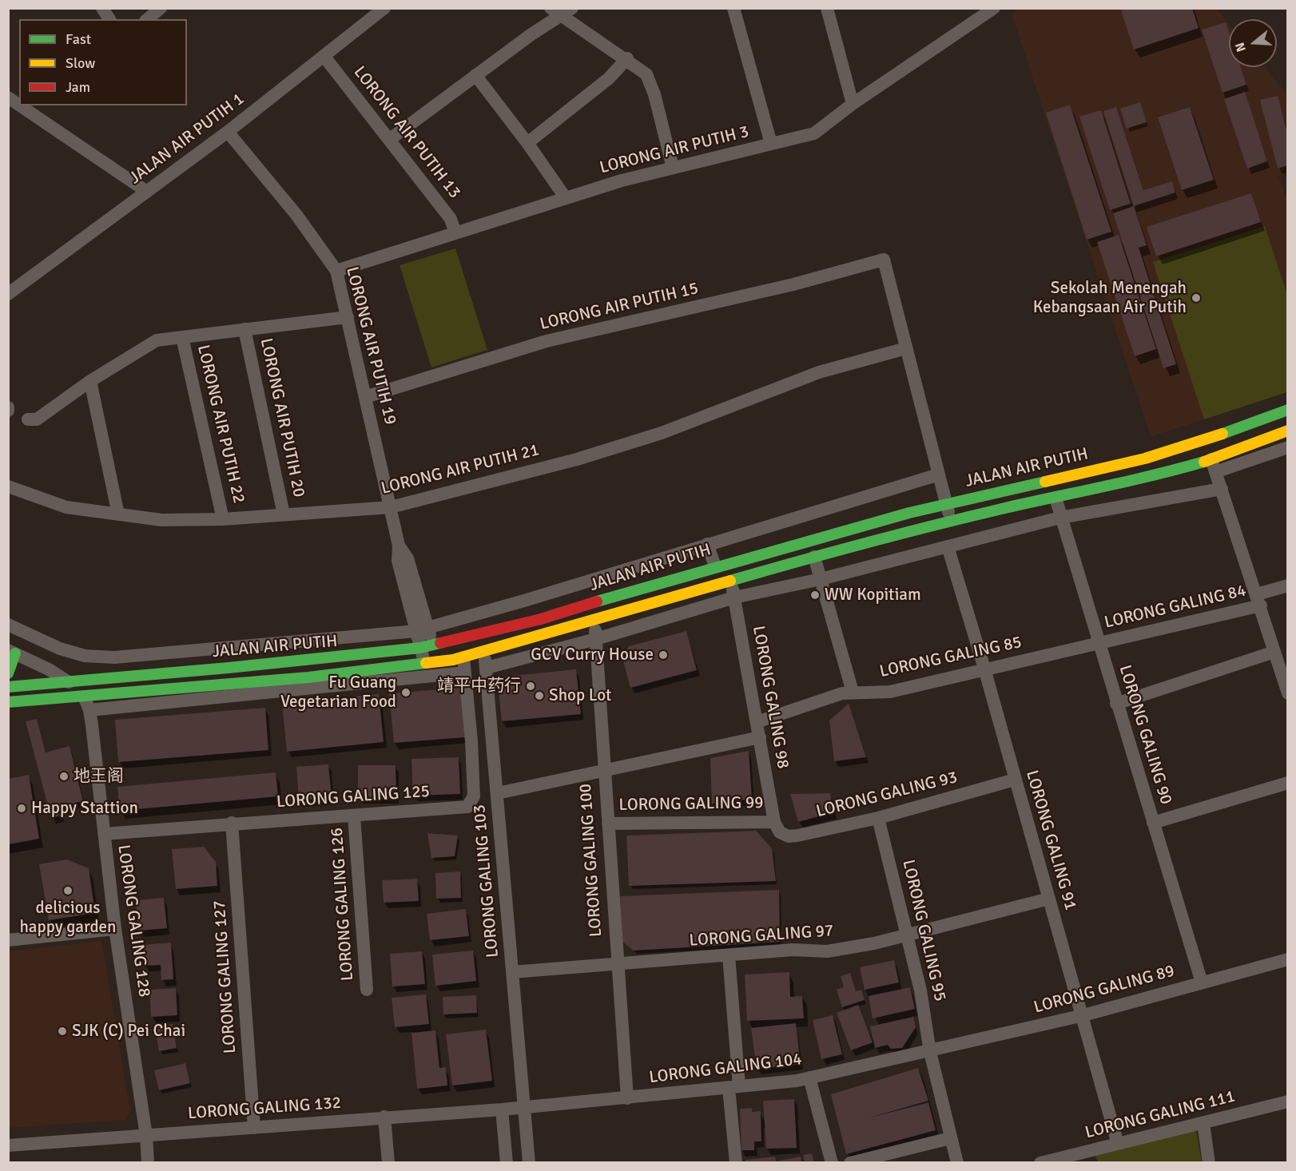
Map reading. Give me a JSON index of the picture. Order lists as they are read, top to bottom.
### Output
{
  "streets": {
    "street": [
      "LORONG AIR PUTIH 13",
      "JALAN AIR PUTIH 1",
      "LORONG AIR PUTIH 3",
      "LORONG AIR PUTIH 15",
      "LORONG AIR PUTIH 19",
      "LORONG AIR PUTIH 20",
      "LORONG AIR PUTIH 22",
      "JALAN AIR PUTIH",
      "LORONG AIR PUTIH 21",
      "LORONG GALING 84",
      "LORONG GALING 85",
      "LORONG GALING 98",
      "LORONG GALING 90",
      "LORONG GALING 93",
      "LORONG GALING 125",
      "LORONG GALING 99",
      "LORONG GALING 91",
      "LORONG GALING 100",
      "LORONG GALING 103",
      "LORONG GALING 126",
      "LORONG GALING 128",
      "LORONG GALING 95",
      "LORONG GALING 97",
      "LORONG GALING 127",
      "LORONG GALING 89",
      "LORONG GALING 104",
      "LORONG GALING 132",
      "LORONG GALING 111"
    ]
  },
  "crossings": [
    ["LORONG AIR PUTIH 13", "JALAN AIR PUTIH 1"],
    ["LORONG AIR PUTIH 13", "LORONG AIR PUTIH 3"],
    ["JALAN AIR PUTIH 1", "LORONG AIR PUTIH 19"],
    ["LORONG AIR PUTIH 3", "LORONG AIR PUTIH 19"],
    ["LORONG AIR PUTIH 15", "LORONG AIR PUTIH 19"],
    ["LORONG AIR PUTIH 15", "LORONG AIR PUTIH 21"],
    ["LORONG AIR PUTIH 19", "JALAN AIR PUTIH"],
    ["LORONG AIR PUTIH 19", "LORONG AIR PUTIH 21"],
    ["LORONG AIR PUTIH 20", "LORONG AIR PUTIH 21"],
    ["LORONG AIR PUTIH 22", "LORONG AIR PUTIH 21"],
    ["JALAN AIR PUTIH", "LORONG GALING 98"],
    ["JALAN AIR PUTIH", "LORONG GALING 90"],
    ["JALAN AIR PUTIH", "LORONG GALING 100"],
    ["JALAN AIR PUTIH", "LORONG GALING 103"],
    ["JALAN AIR PUTIH", "LORONG GALING 128"],
    ["LORONG GALING 84", "LORONG GALING 85"],
    ["LORONG GALING 84", "LORONG GALING 90"],
    ["LORONG GALING 85", "LORONG GALING 98"],
    ["LORONG GALING 85", "LORONG GALING 90"],
    ["LORONG GALING 85", "LORONG GALING 91"],
    ["LORONG GALING 98", "LORONG GALING 93"],
    ["LORONG GALING 98", "LORONG GALING 99"],
    ["LORONG GALING 90", "LORONG GALING 89"],
    ["LORONG GALING 93", "LORONG GALING 99"],
    ["LORONG GALING 93", "LORONG GALING 91"],
    ["LORONG GALING 93", "LORONG GALING 95"],
    ["LORONG GALING 125", "LORONG GALING 126"],
    ["LORONG GALING 125", "LORONG GALING 128"],
    ["LORONG GALING 125", "LORONG GALING 127"],
    ["LORONG GALING 99", "LORONG GALING 100"],
    ["LORONG GALING 91", "LORONG GALING 97"],
    ["LORONG GALING 91", "LORONG GALING 89"],
    ["LORONG GALING 91", "LORONG GALING 111"],
    ["LORONG GALING 100", "LORONG GALING 97"],
    ["LORONG GALING 100", "LORONG GALING 104"],
    ["LORONG GALING 103", "LORONG GALING 97"],
    ["LORONG GALING 103", "LORONG GALING 104"],
    ["LORONG GALING 103", "LORONG GALING 132"],
    ["LORONG GALING 128", "LORONG GALING 132"],
    ["LORONG GALING 95", "LORONG GALING 97"],
    ["LORONG GALING 95", "LORONG GALING 89"],
    ["LORONG GALING 95", "LORONG GALING 104"],
    ["LORONG GALING 127", "LORONG GALING 132"],
    ["LORONG GALING 89", "LORONG GALING 104"],
    ["LORONG GALING 104", "LORONG GALING 132"]
  ],
  "places": [
    "Sekolah Menengah Kebangsaan Air Putih",
    "WW Kopitiam",
    "GCV Curry House",
    "靖平中药行",
    "Fu Guang Vegetarian Food",
    "Shop Lot",
    "地王阁",
    "Happy Stattion",
    "delicious happy garden",
    "SJK (C) Pei Chai"
  ],
  "legend": ["Fast", "Slow", "Jam"],
  "north": "left"
}
